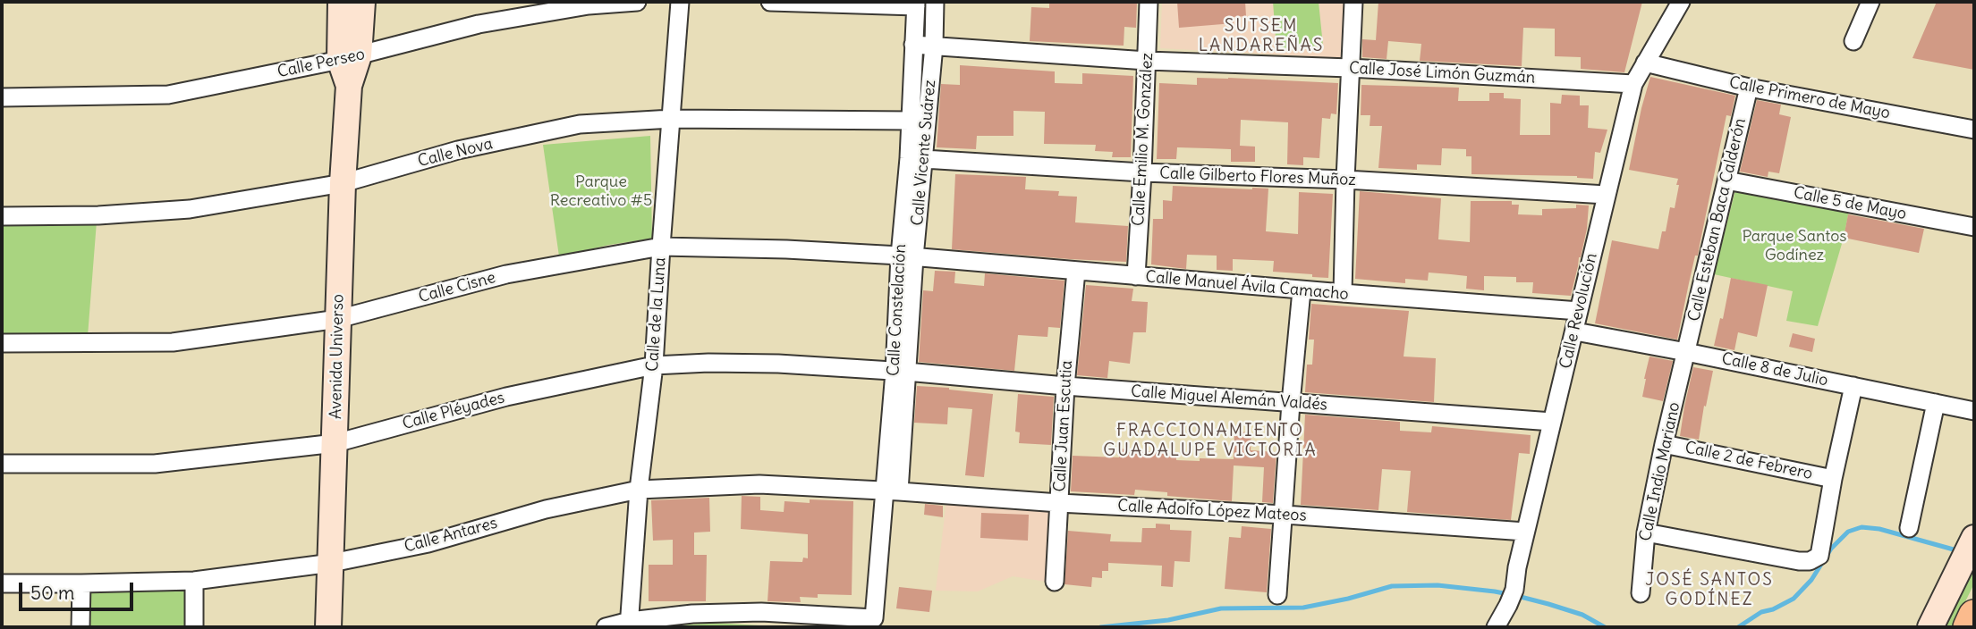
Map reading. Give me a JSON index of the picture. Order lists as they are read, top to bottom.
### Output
{
  "streets": {
    "street": [
      "Calle Perseo",
      "Calle José Limón Guzmán",
      "Calle Primero de Mayo",
      "Calle Emilio M. González",
      "Calle Nova",
      "Calle Vicente Suárez",
      "Calle Gilberto Flores Muñoz",
      "Calle 5 de Mayo",
      "Calle Esteban Baca Calderón",
      "Calle Manuel Ávila Camacho",
      "Calle Cisne",
      "Calle Constelación",
      "Calle Revolución",
      "Calle de la Luna",
      "Avenida Universo",
      "Calle 8 de Julio",
      "Calle Miguel Alemán Valdés",
      "Calle Pléyades",
      "Calle Juan Escutia",
      "Calle 2 de Febrero",
      "Calle Indio Mariano",
      "Calle Adolfo López Mateos",
      "Calle Antares"
    ]
  },
  "crossings": [
    ["Calle Perseo", "Avenida Universo"],
    ["Calle José Limón Guzmán", "Calle Emilio M. González"],
    ["Calle José Limón Guzmán", "Calle Vicente Suárez"],
    ["Calle José Limón Guzmán", "Calle Constelación"],
    ["Calle José Limón Guzmán", "Calle Revolución"],
    ["Calle Primero de Mayo", "Calle Esteban Baca Calderón"],
    ["Calle Primero de Mayo", "Calle Revolución"],
    ["Calle Emilio M. González", "Calle Gilberto Flores Muñoz"],
    ["Calle Emilio M. González", "Calle Manuel Ávila Camacho"],
    ["Calle Nova", "Calle Constelación"],
    ["Calle Nova", "Calle de la Luna"],
    ["Calle Nova", "Avenida Universo"],
    ["Calle Vicente Suárez", "Calle Gilberto Flores Muñoz"],
    ["Calle Vicente Suárez", "Calle Constelación"],
    ["Calle Gilberto Flores Muñoz", "Calle Constelación"],
    ["Calle Gilberto Flores Muñoz", "Calle Revolución"],
    ["Calle 5 de Mayo", "Calle Esteban Baca Calderón"],
    ["Calle Esteban Baca Calderón", "Calle 8 de Julio"],
    ["Calle Esteban Baca Calderón", "Calle Indio Mariano"],
    ["Calle Manuel Ávila Camacho", "Calle Cisne"],
    ["Calle Manuel Ávila Camacho", "Calle Constelación"],
    ["Calle Manuel Ávila Camacho", "Calle Revolución"],
    ["Calle Manuel Ávila Camacho", "Calle Juan Escutia"],
    ["Calle Cisne", "Calle Constelación"],
    ["Calle Cisne", "Calle de la Luna"],
    ["Calle Cisne", "Avenida Universo"],
    ["Calle Constelación", "Calle de la Luna"],
    ["Calle Constelación", "Calle Miguel Alemán Valdés"],
    ["Calle Constelación", "Calle Pléyades"],
    ["Calle Constelación", "Calle Adolfo López Mateos"],
    ["Calle Constelación", "Calle Antares"],
    ["Calle Revolución", "Calle 8 de Julio"],
    ["Calle Revolución", "Calle Miguel Alemán Valdés"],
    ["Calle Revolución", "Calle Adolfo López Mateos"],
    ["Calle de la Luna", "Calle Pléyades"],
    ["Calle de la Luna", "Calle Antares"],
    ["Avenida Universo", "Calle Pléyades"],
    ["Avenida Universo", "Calle Antares"],
    ["Calle 8 de Julio", "Calle Indio Mariano"],
    ["Calle Miguel Alemán Valdés", "Calle Pléyades"],
    ["Calle Miguel Alemán Valdés", "Calle Juan Escutia"],
    ["Calle Juan Escutia", "Calle Adolfo López Mateos"],
    ["Calle 2 de Febrero", "Calle Indio Mariano"],
    ["Calle Adolfo López Mateos", "Calle Antares"]
  ],
  "districts": ["SUTSEM LANDAREÑAS", "FRACCIONAMIENTO GUADALUPE VICTORIA", "JOSÉ SANTOS GODÍNEZ"],
  "parks": ["Parque Recreativo #5", "Parque Santos Godínez"],
  "scale_bar": "50 m"
}
